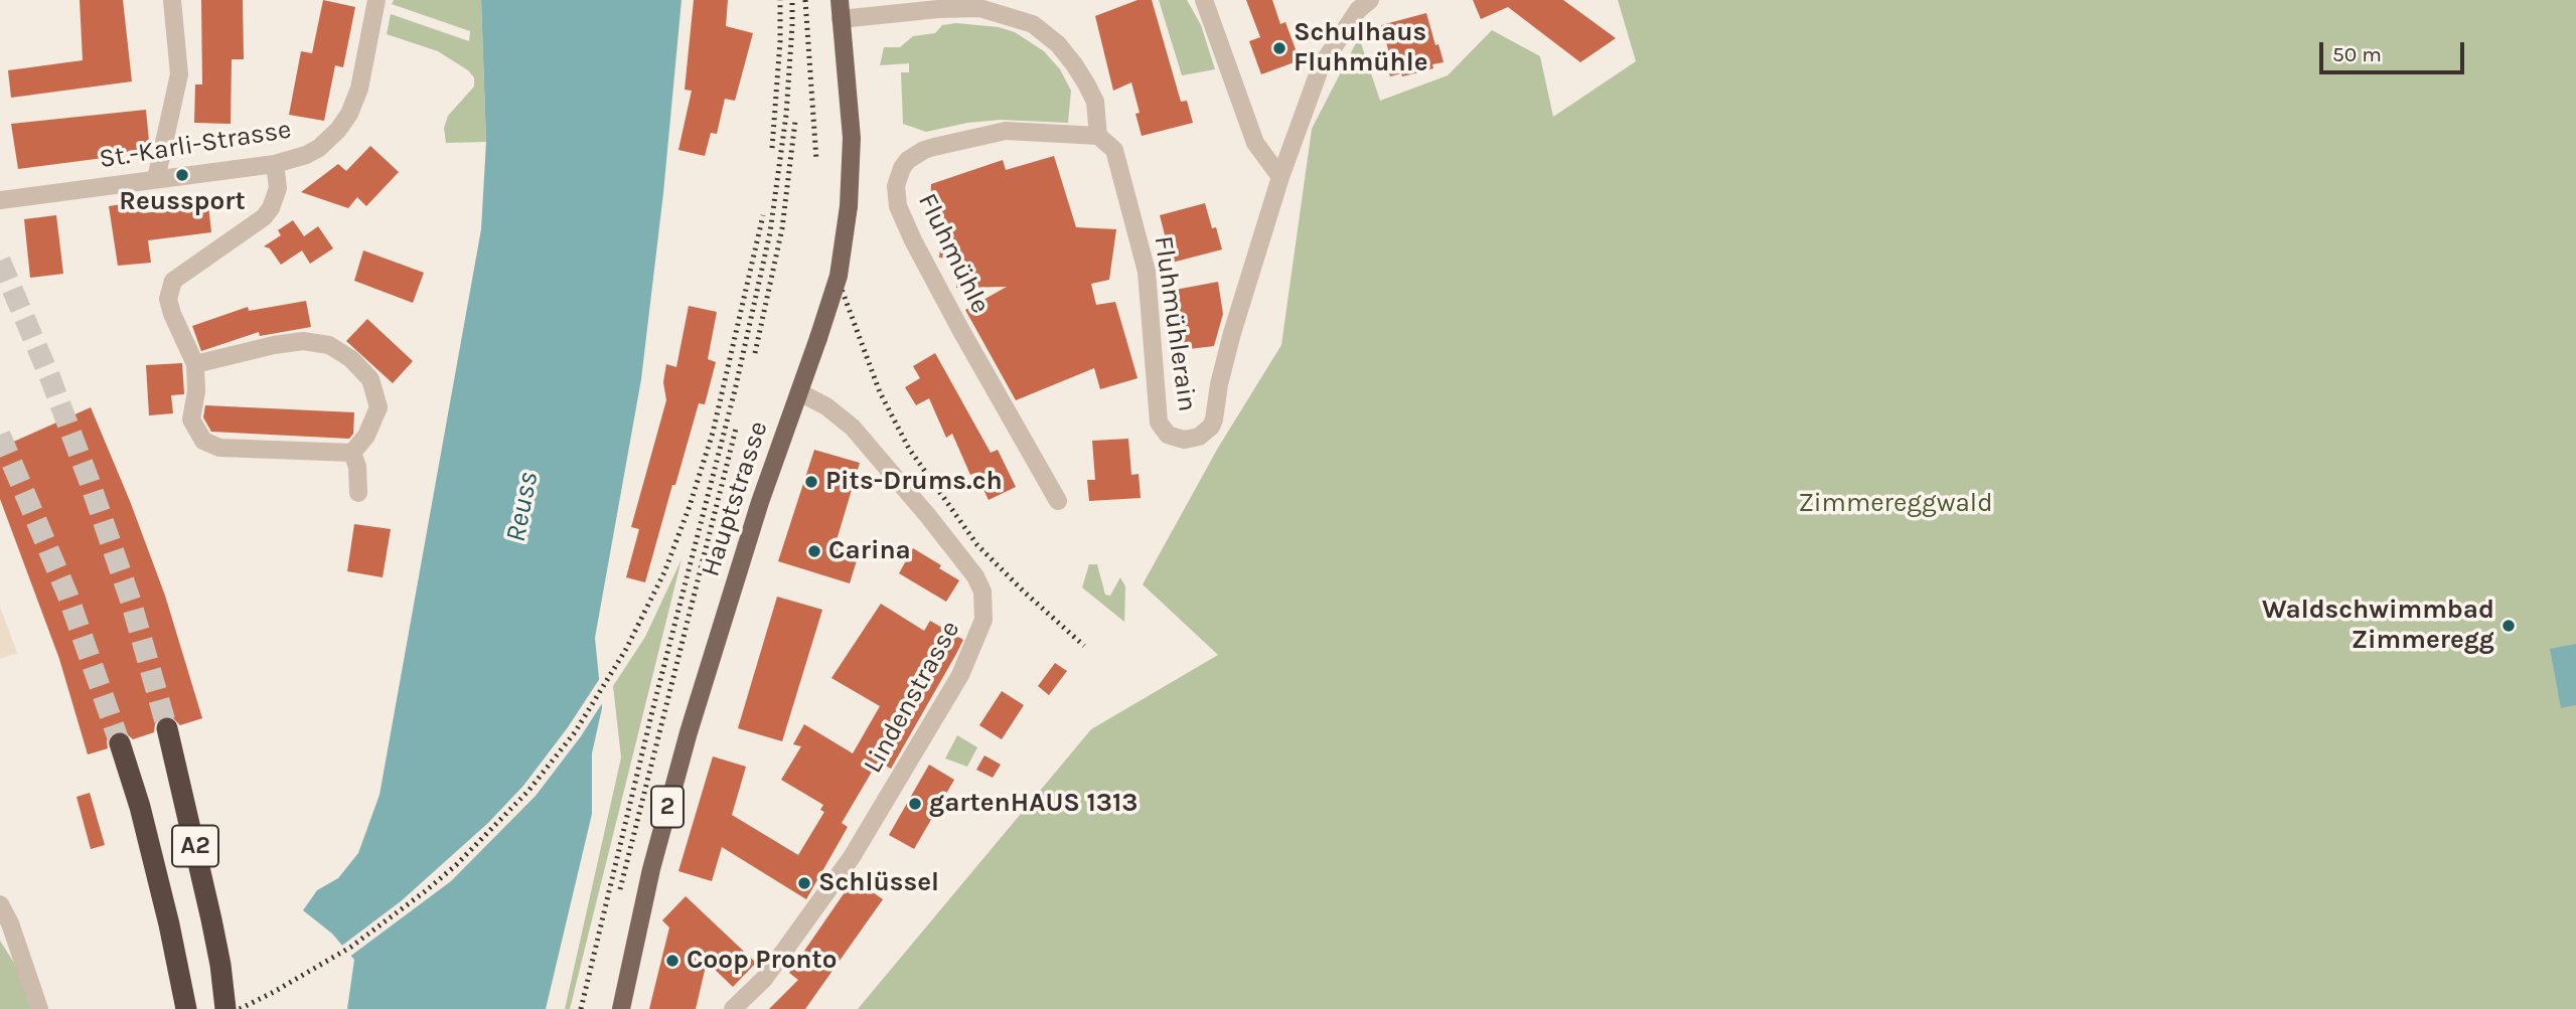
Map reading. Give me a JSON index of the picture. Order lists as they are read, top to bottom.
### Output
{
  "streets": {
    "highway": ["A2"],
    "main road": ["Hauptstrasse", "2"],
    "street": [
      "St.-Karli-Strasse",
      "Fluhmühle",
      "Fluhmühlerain",
      "Lindenstrasse"
    ]
  },
  "crossings": [
    ["Fluhmühle", "Fluhmühlerain"],
    ["Hauptstrasse", "Lindenstrasse"]
  ],
  "water": ["Reuss"],
  "parks": ["Zimmereggwald"],
  "places": [
    "Schulhaus Fluhmühle",
    "Reussport",
    "Pits-Drums.ch",
    "Carina",
    "Waldschwimmbad Zimmeregg",
    "gartenHAUS 1313",
    "Schlüssel",
    "Coop Pronto"
  ],
  "scale_bar": "50 m"
}
